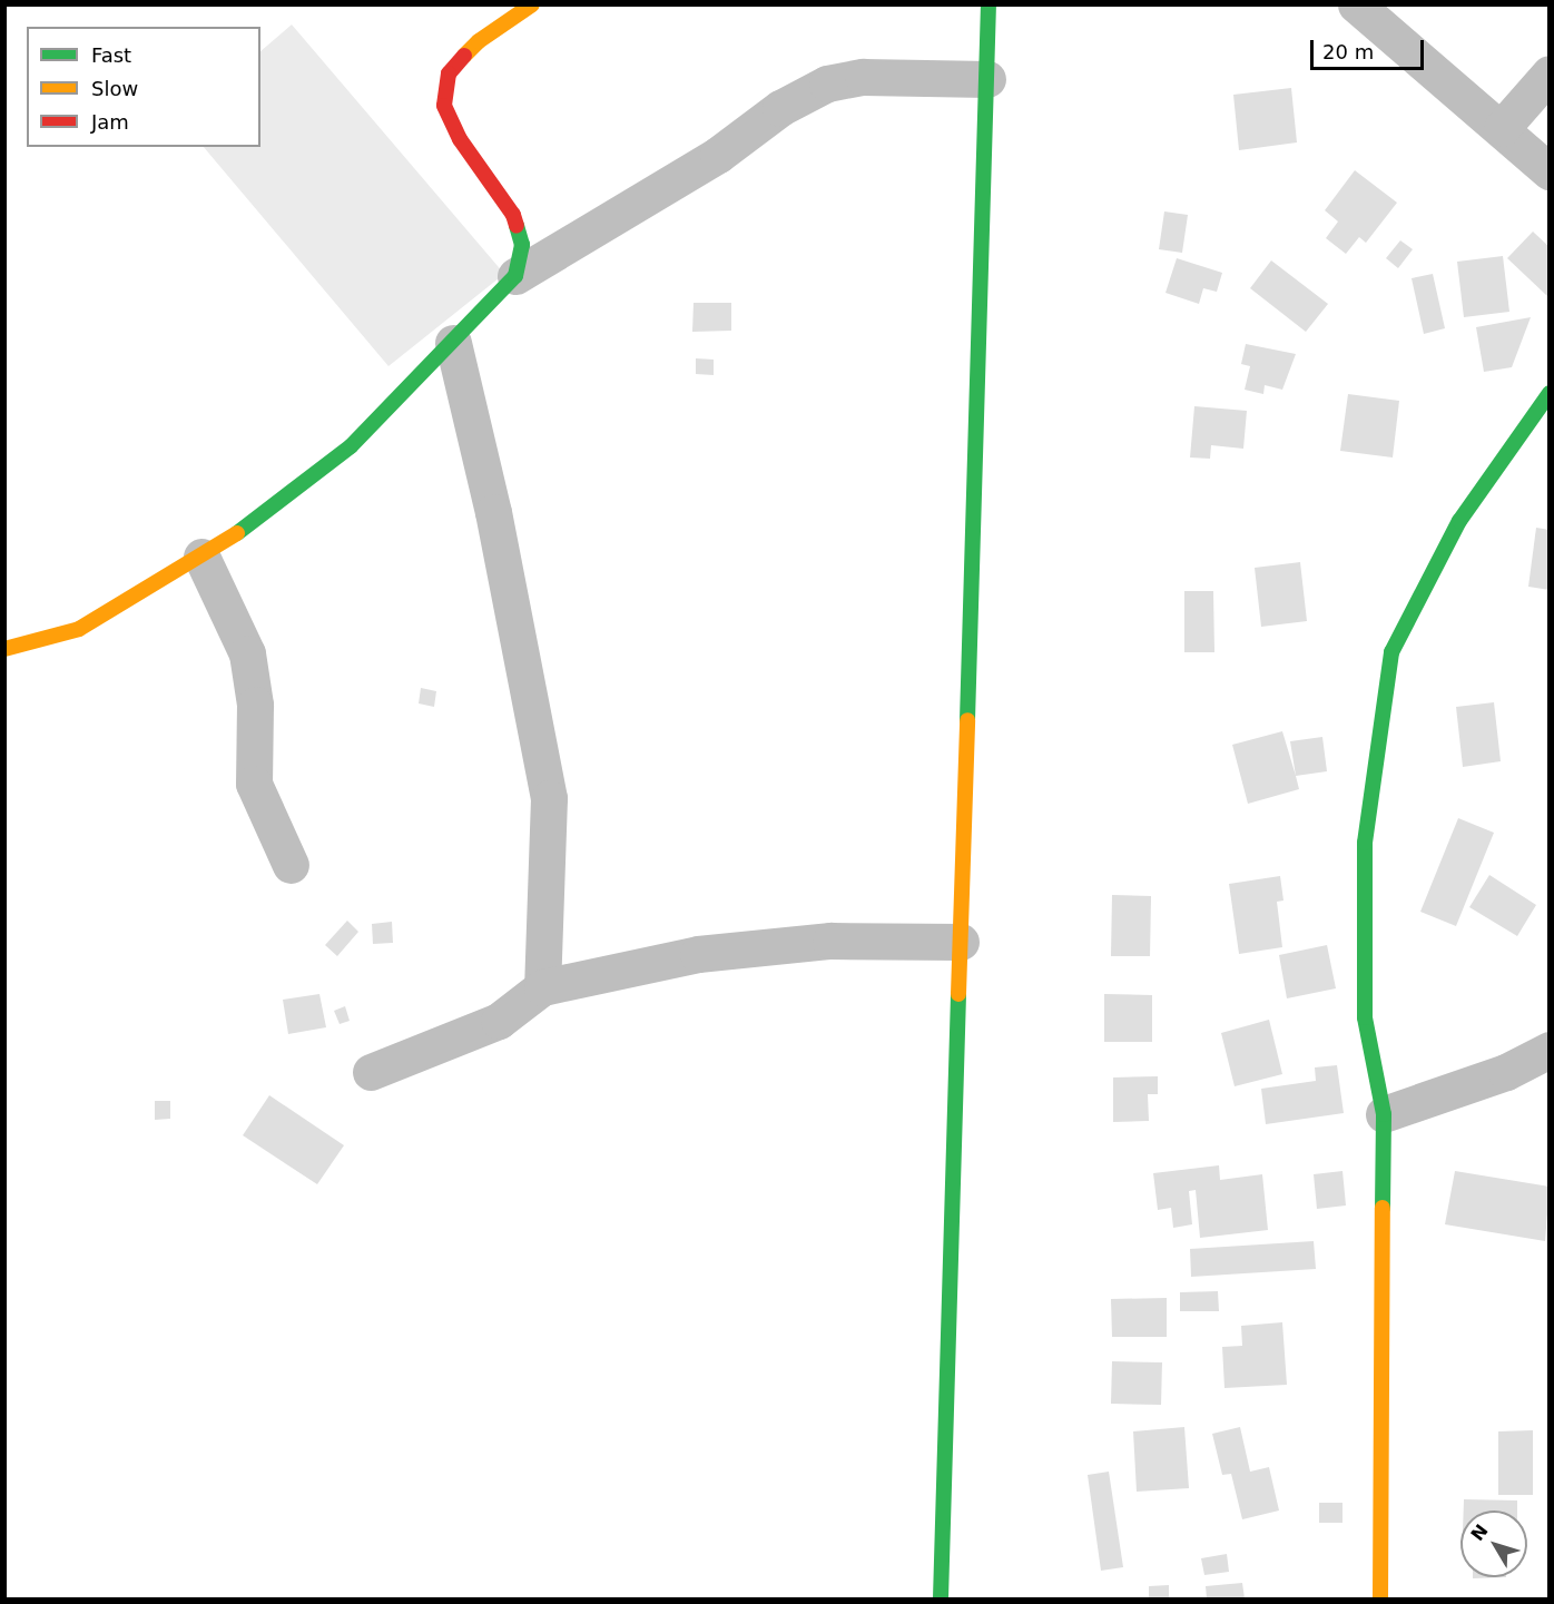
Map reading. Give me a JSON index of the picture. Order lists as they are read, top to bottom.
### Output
{
  "legend": ["Fast", "Slow", "Jam"],
  "scale_bar": "20 m",
  "north": "top left"
}
